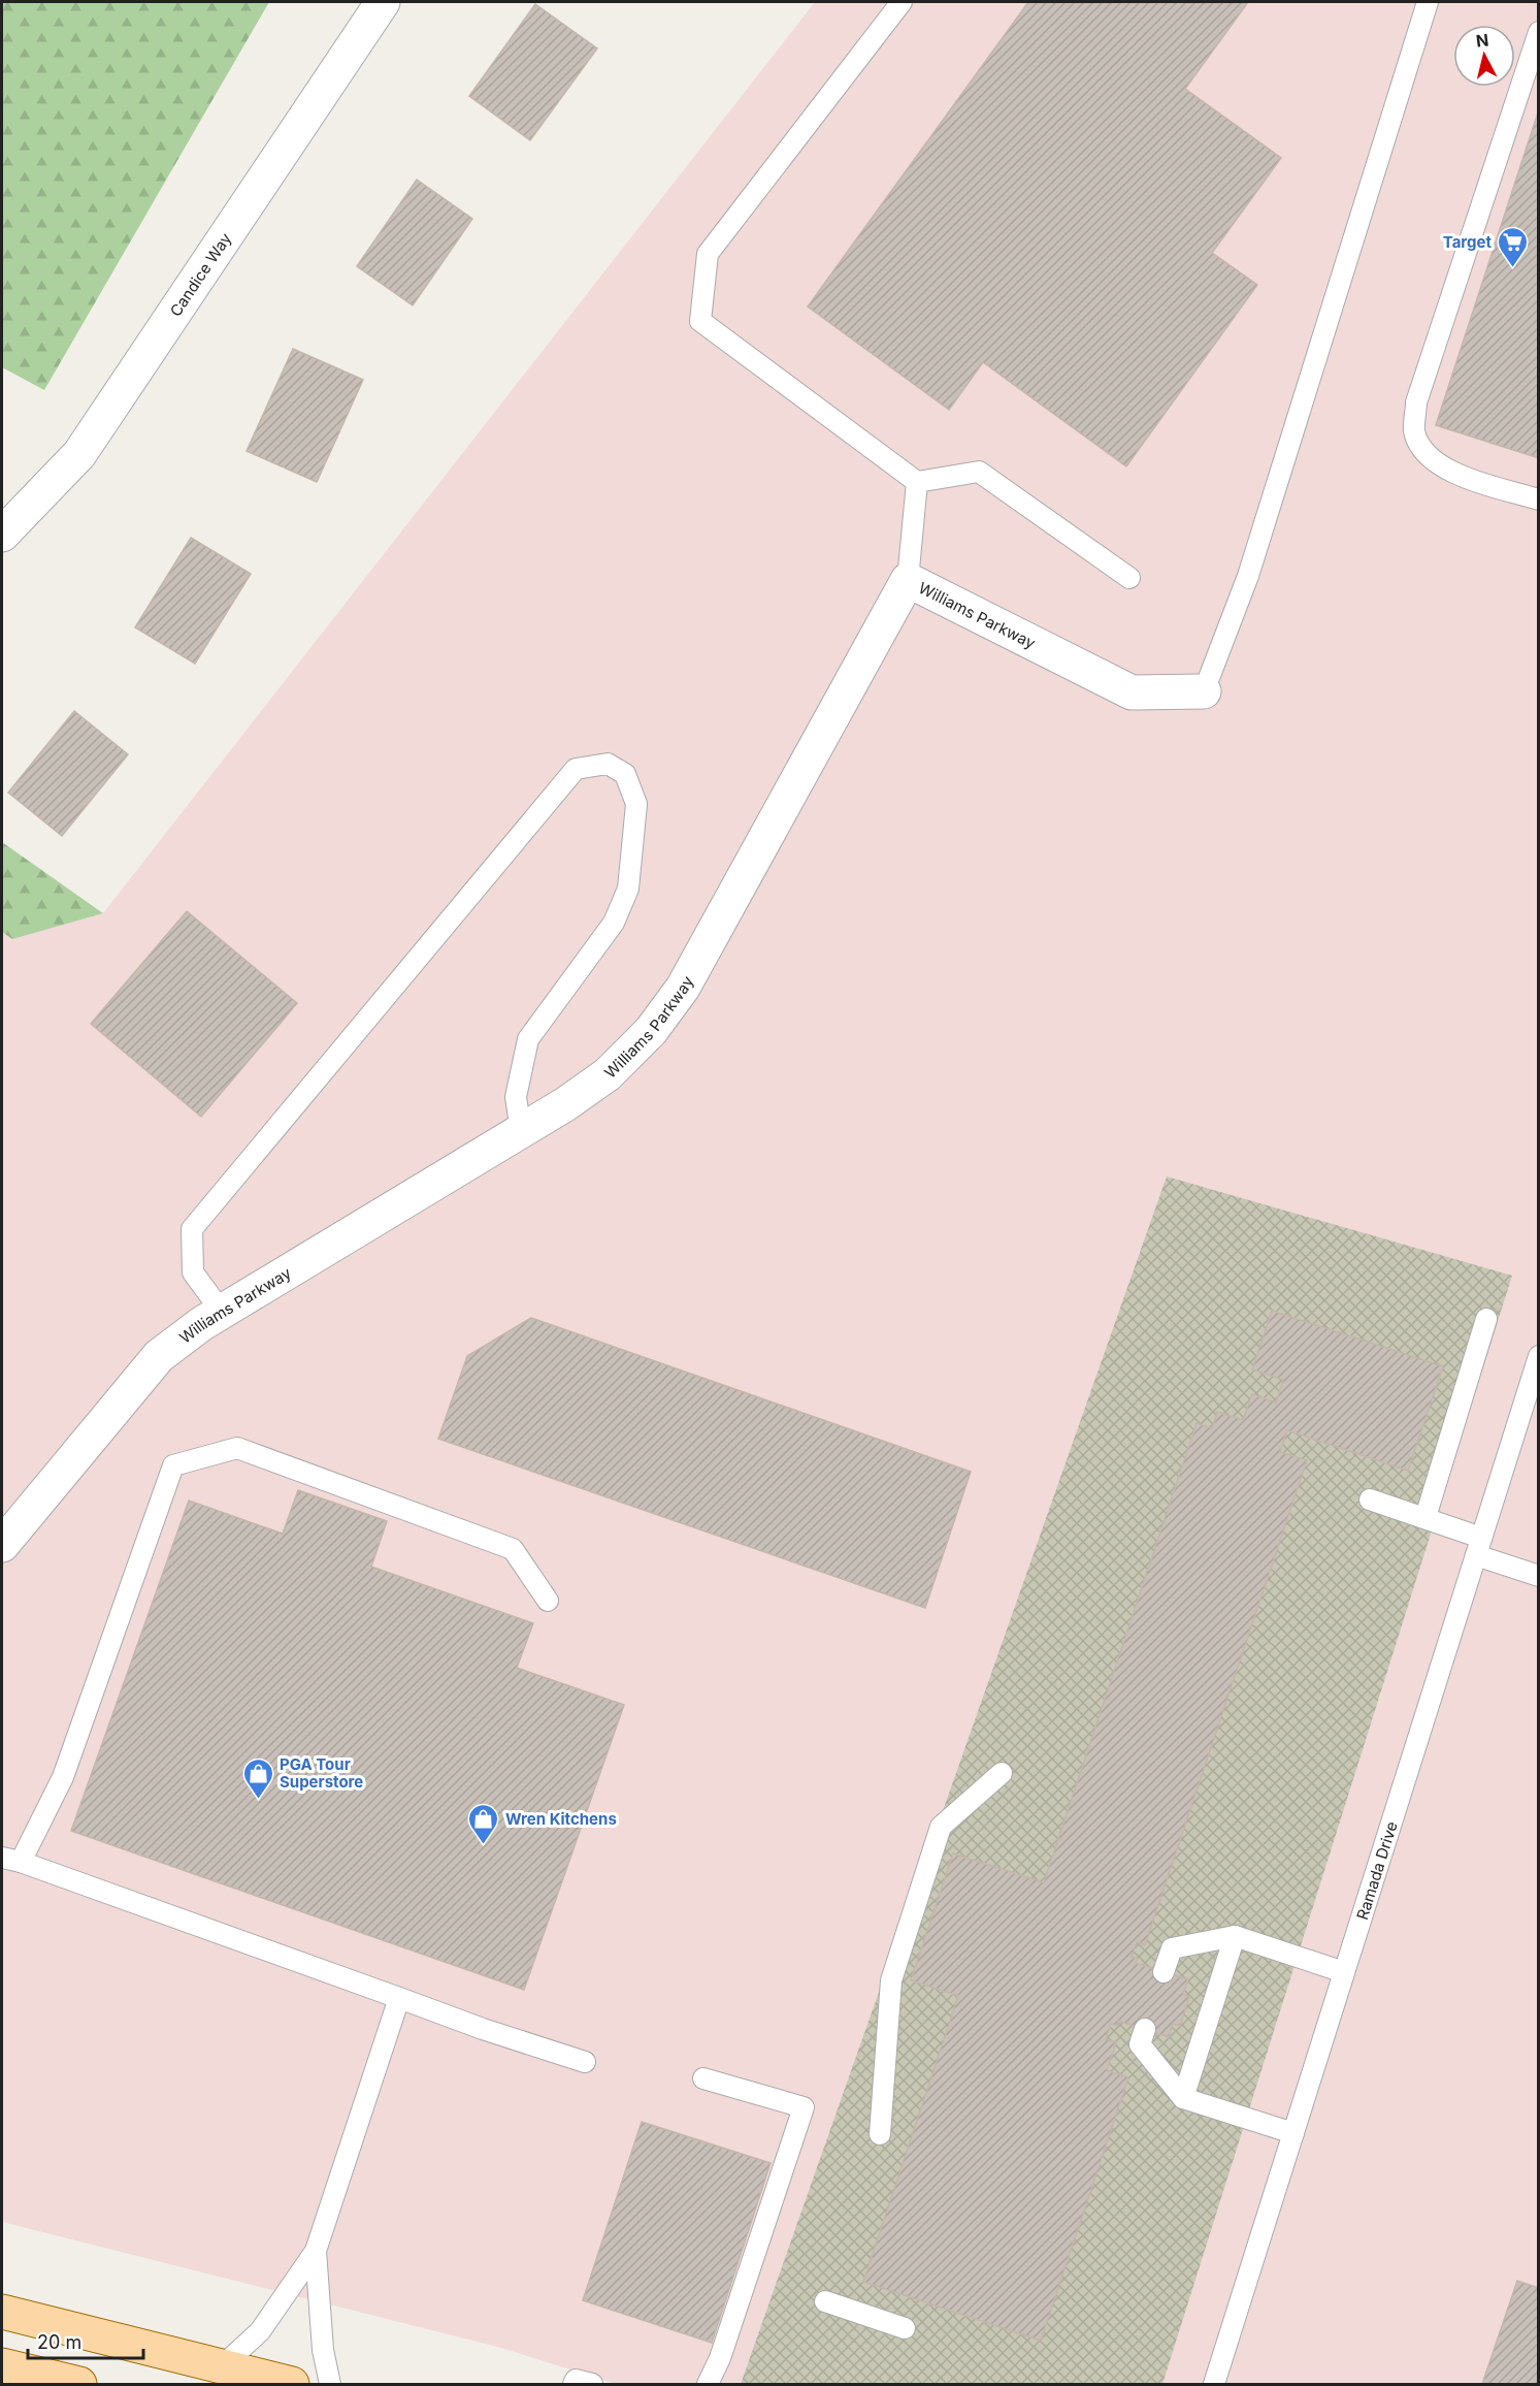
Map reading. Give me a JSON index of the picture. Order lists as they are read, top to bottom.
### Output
{
  "streets": {
    "street": ["Candice Way", "Williams Parkway"],
    "lane": ["Ramada Drive"]
  },
  "places": {
    "supermarket": ["Target"],
    "shop": ["PGA Tour Superstore", "Wren Kitchens"]
  },
  "scale_bar": "20 m",
  "north": "top"
}
